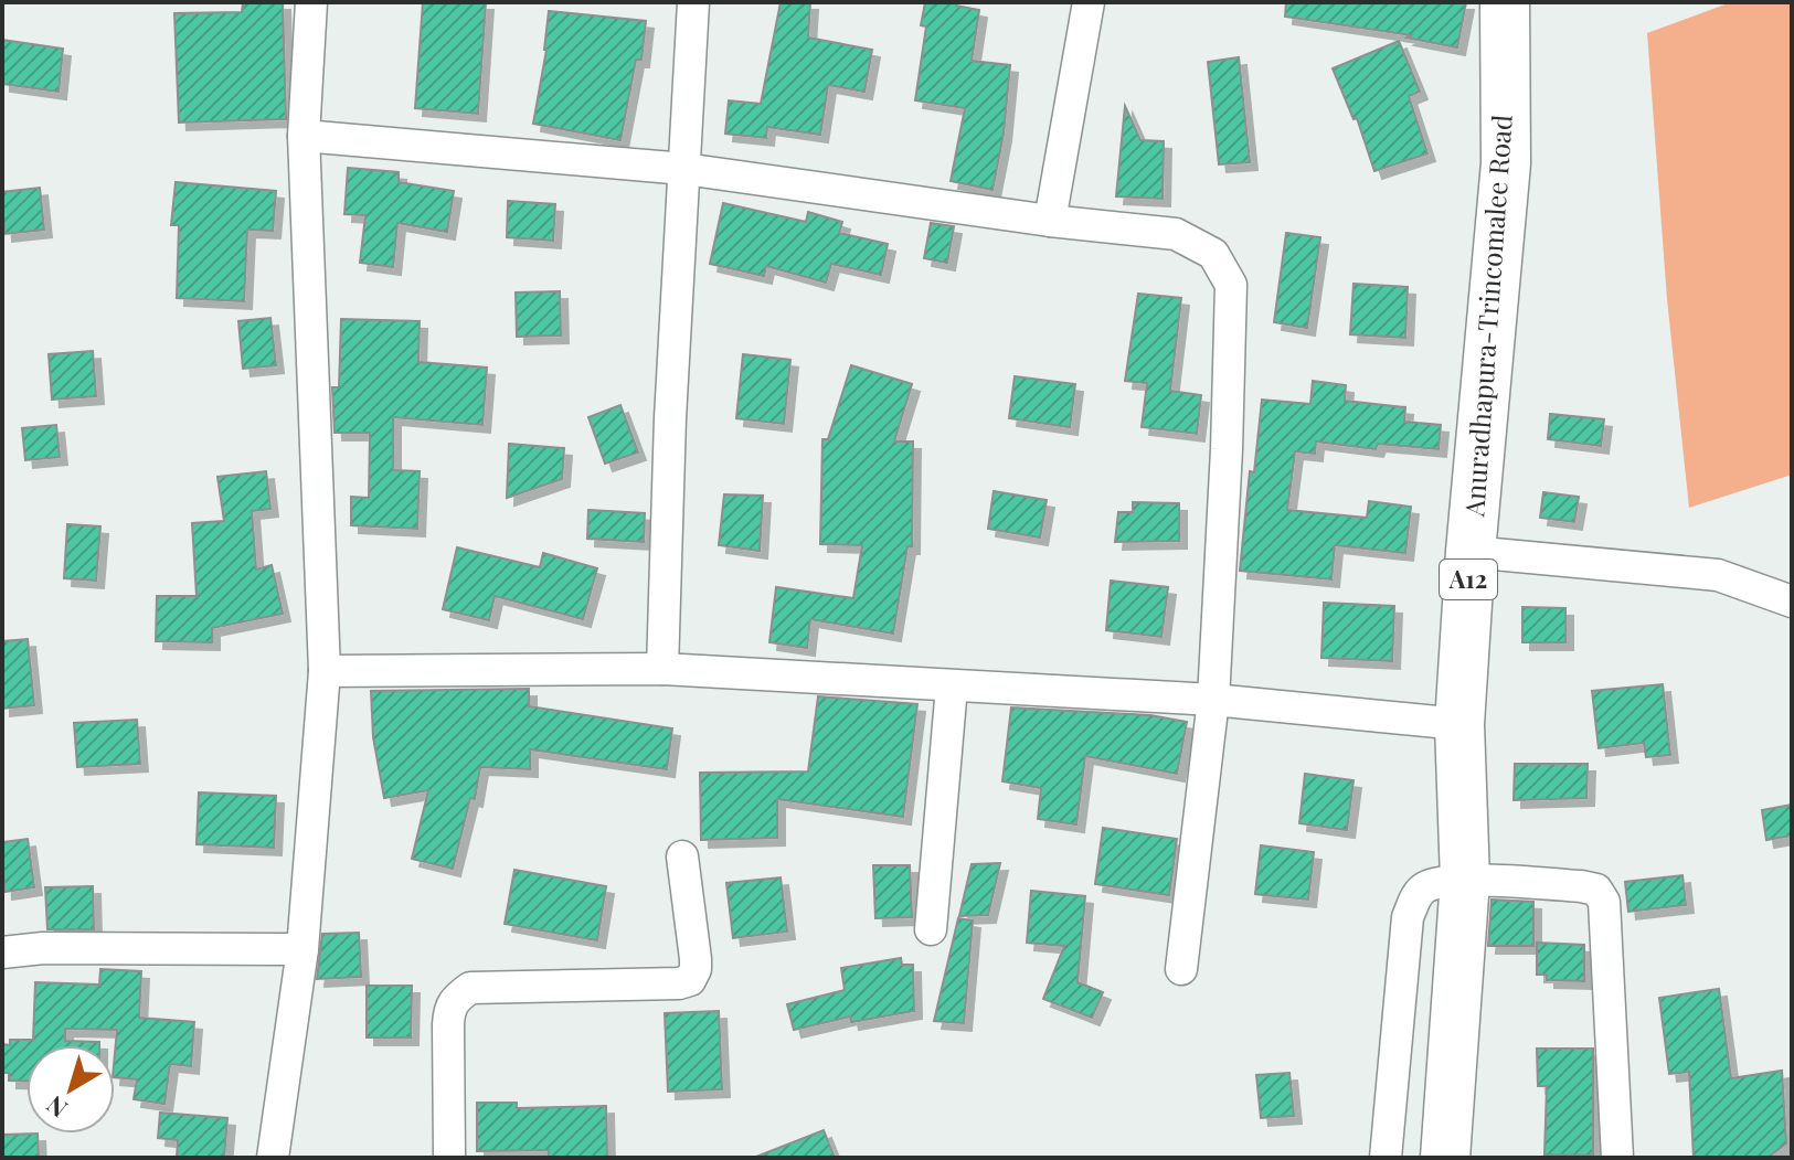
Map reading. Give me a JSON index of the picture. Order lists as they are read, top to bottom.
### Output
{
  "streets": {
    "highway": ["Anuradhapura-Trincomalee Road", "A12"]
  },
  "north": "bottom left"
}
